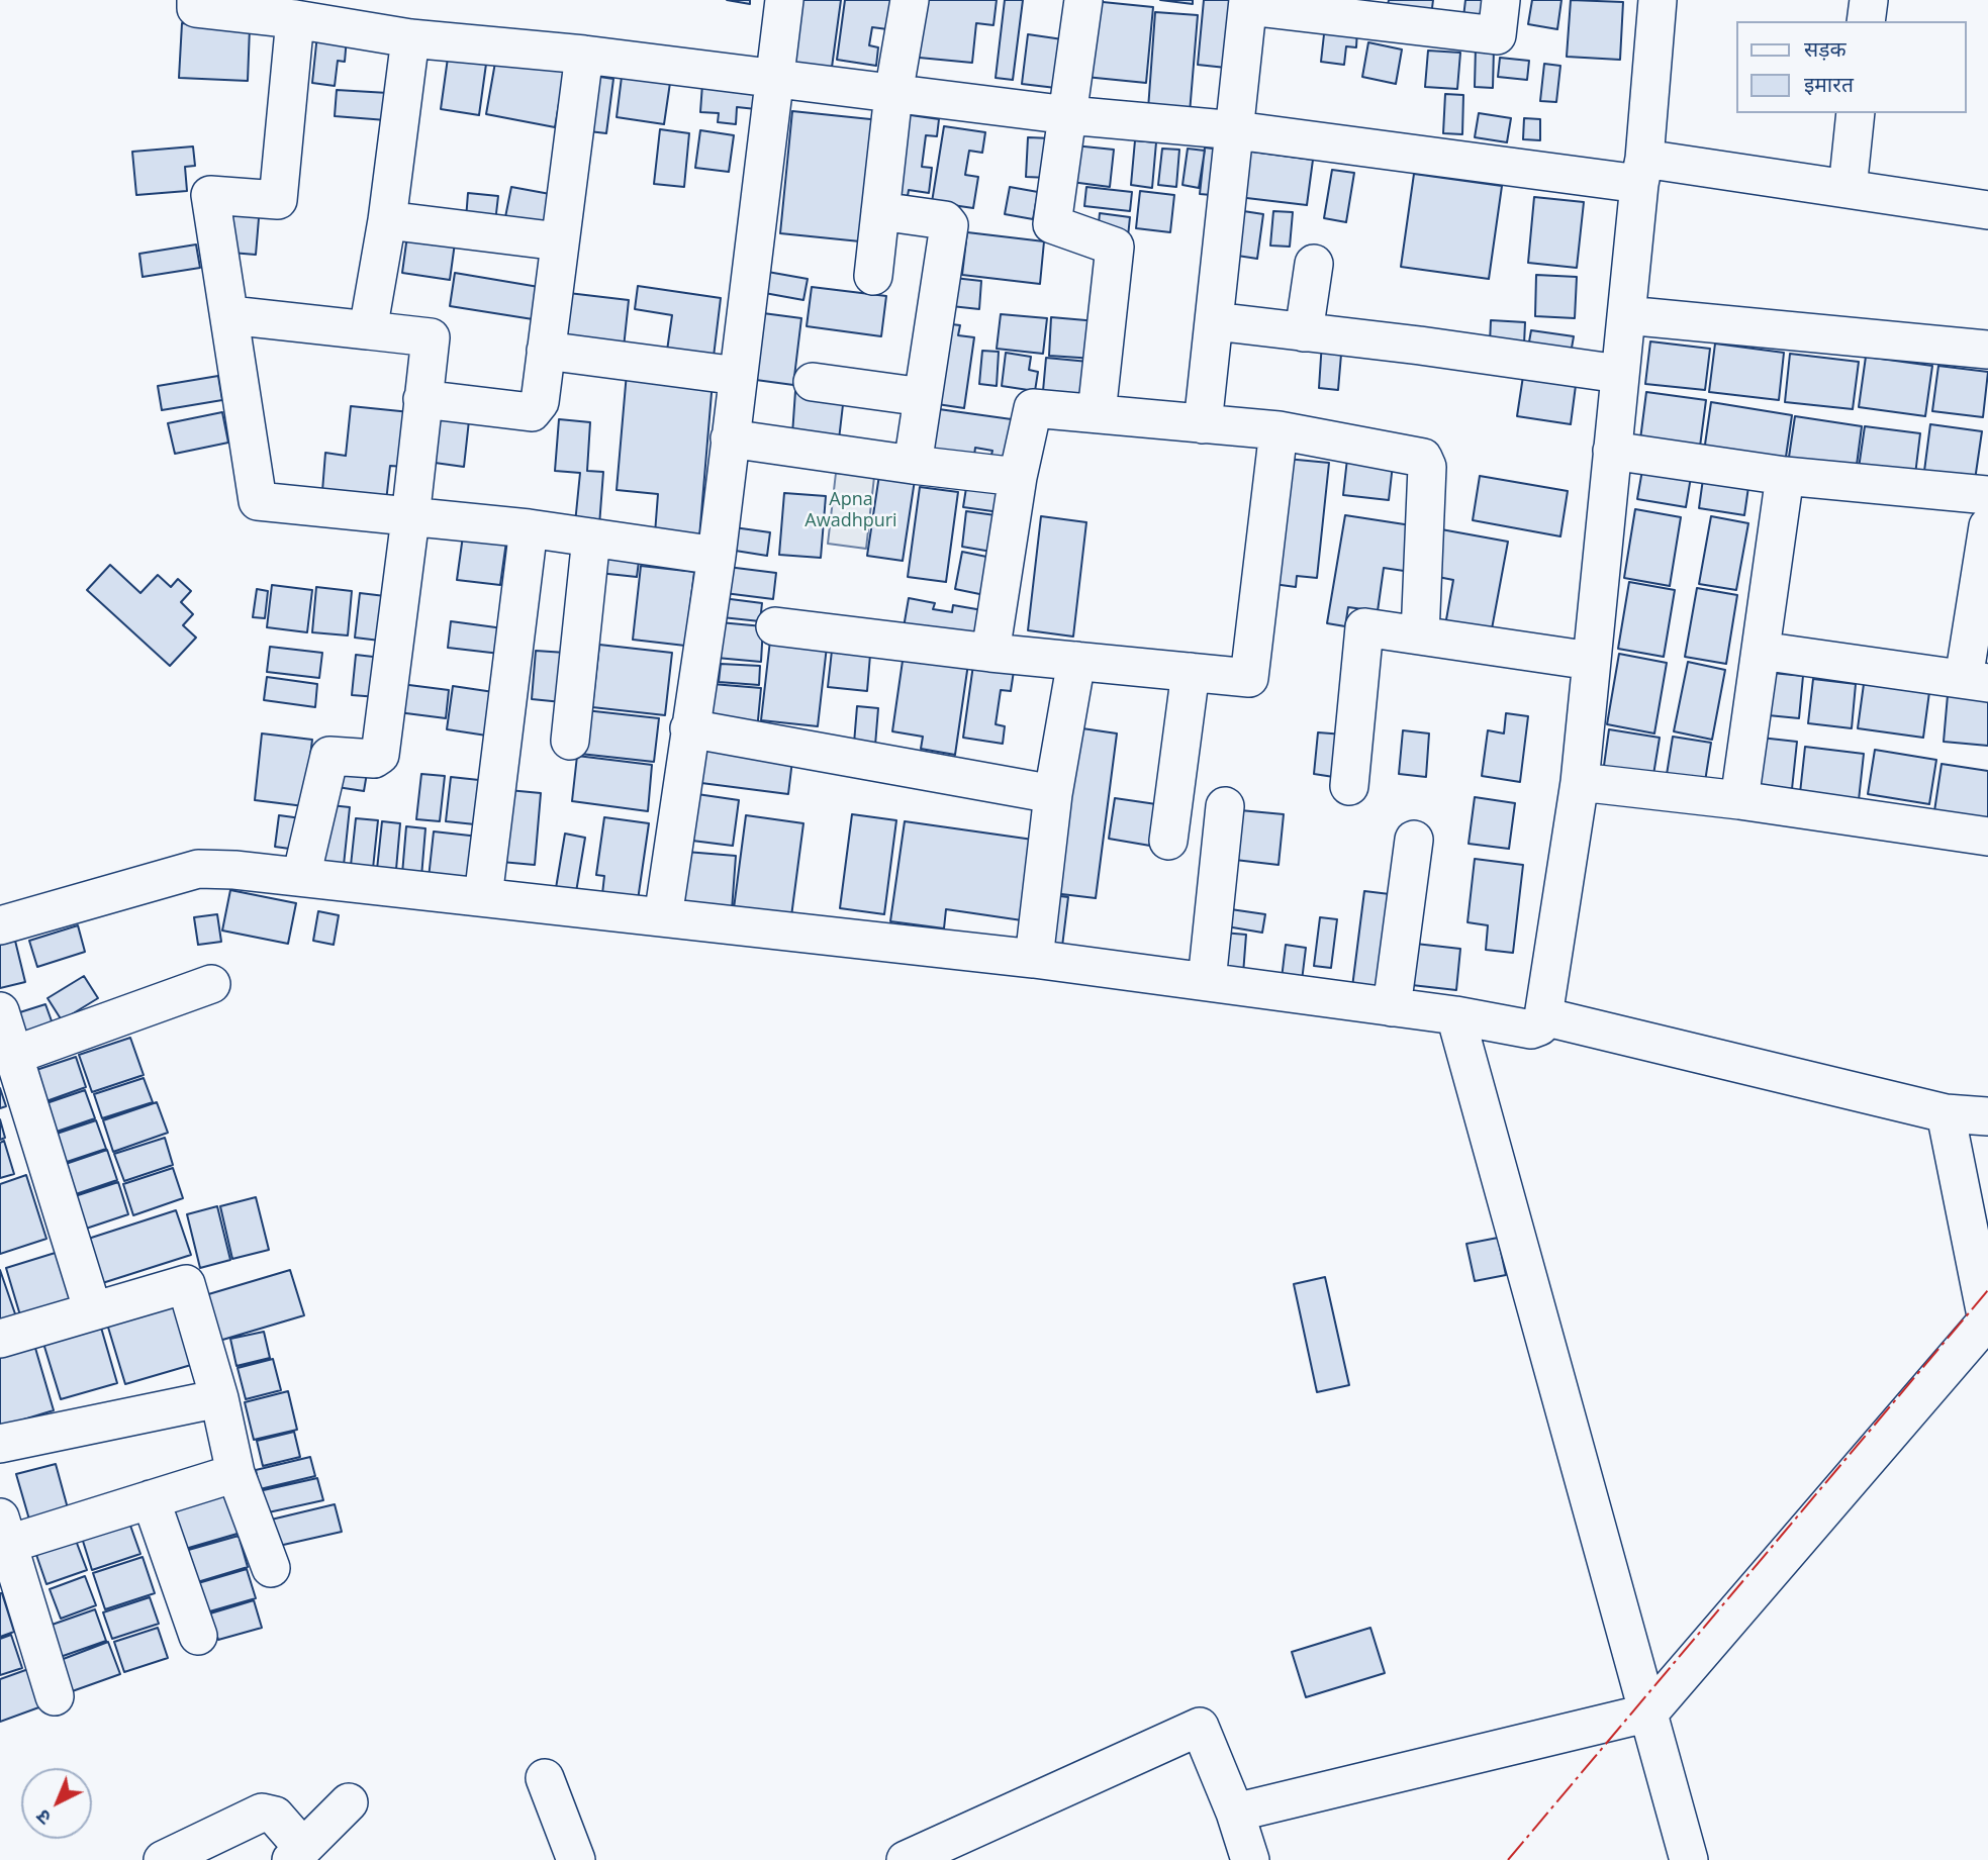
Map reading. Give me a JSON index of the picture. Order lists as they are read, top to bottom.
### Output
{
  "parks": ["Apna Awadhpuri"],
  "legend": ["सड़क", "इमारत"],
  "north": "bottom left"
}
